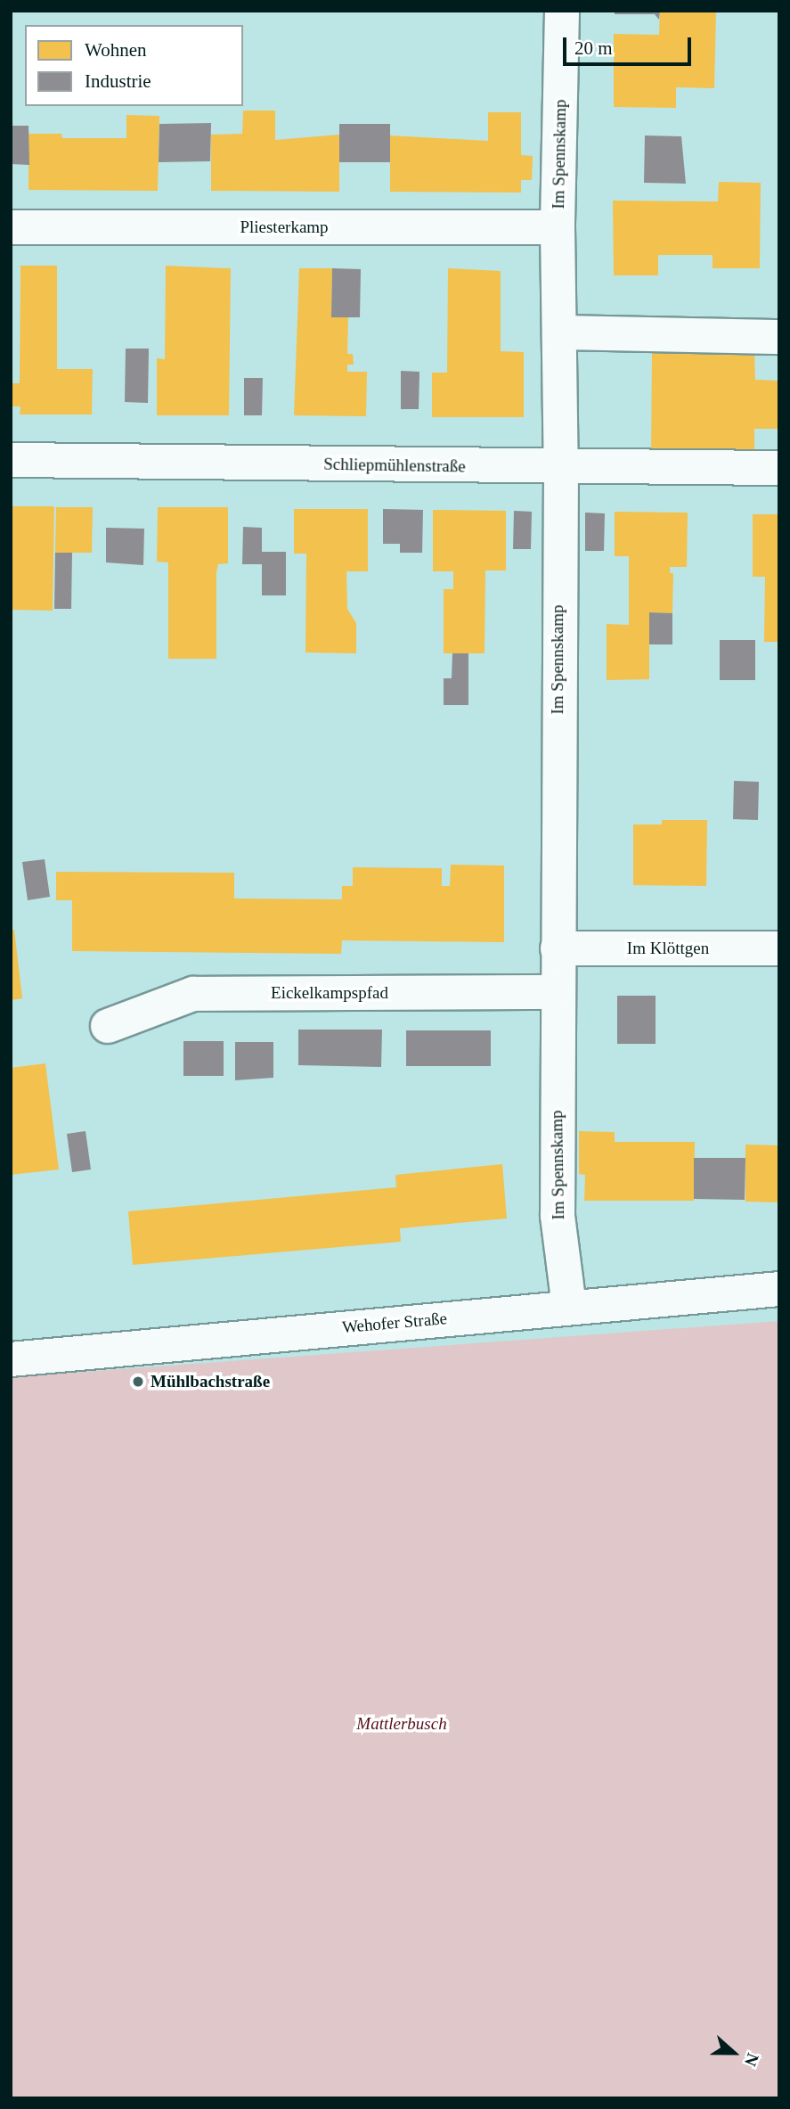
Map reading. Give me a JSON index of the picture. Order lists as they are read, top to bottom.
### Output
{
  "streets": {
    "street": [
      "Im Spennskamp",
      "Pliesterkamp",
      "Schliepmühlenstraße",
      "Im Klöttgen",
      "Eickelkampspfad",
      "Wehofer Straße"
    ]
  },
  "crossings": [
    ["Im Spennskamp", "Pliesterkamp"],
    ["Im Spennskamp", "Schliepmühlenstraße"],
    ["Im Spennskamp", "Im Klöttgen"],
    ["Im Spennskamp", "Eickelkampspfad"],
    ["Im Spennskamp", "Wehofer Straße"]
  ],
  "parks": ["Mattlerbusch"],
  "places": ["Mühlbachstraße"],
  "legend": ["Wohnen", "Industrie"],
  "scale_bar": "20 m",
  "north": "right"
}
